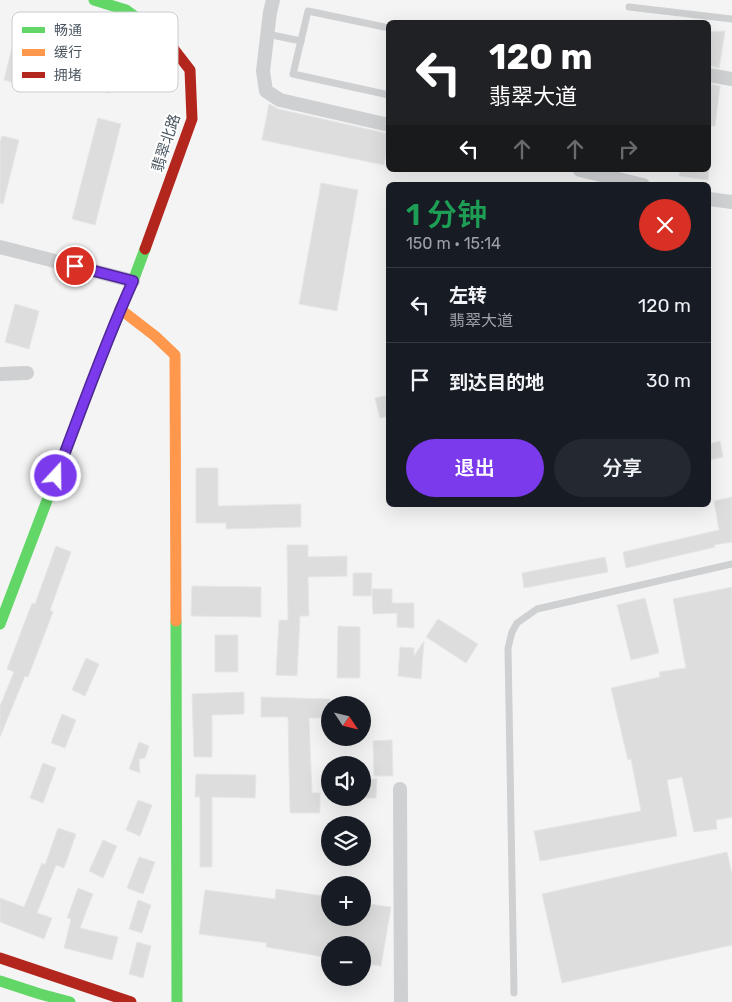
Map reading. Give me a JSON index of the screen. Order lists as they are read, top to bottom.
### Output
{
  "streets": {
    "street": ["翡翠北路"]
  },
  "legend": ["畅通", "缓行", "拥堵"],
  "north": "bottom right",
  "page": {
    "turn": ["120 m", "翡翠大道"],
    "heading": ["1 分钟", "150 m · 15:14"],
    "list": [
      {
        "name": "左转",
        "note": "翡翠大道",
        "value": "120 m"
      },
      {
        "name": "到达目的地",
        "value": "30 m"
      }
    ],
    "buttons": ["退出", "分享"],
    "map_buttons": ["+", "−"]
  }
}
